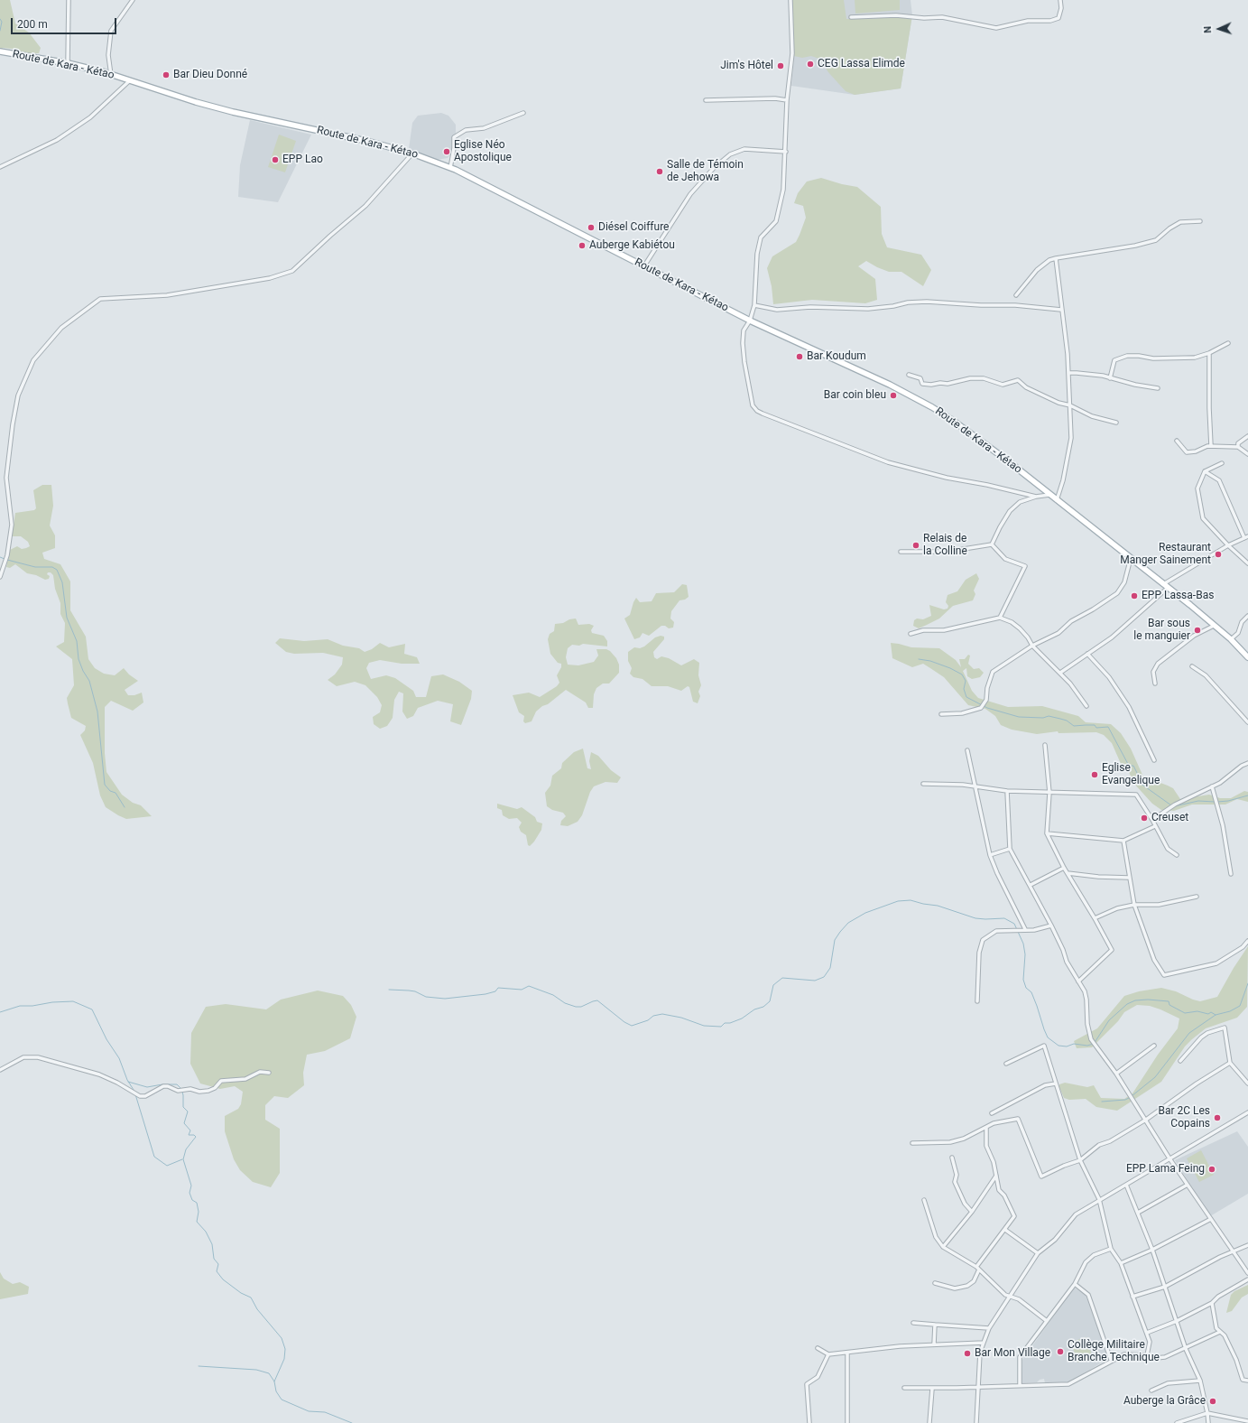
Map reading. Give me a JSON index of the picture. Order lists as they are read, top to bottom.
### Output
{
  "streets": {
    "main road": ["Route de Kara - Kétao"]
  },
  "places": [
    "CEG Lassa Elimde",
    "Jim's Hôtel",
    "Bar Dieu Donné",
    "Eglise Néo Apostolique",
    "EPP Lao",
    "Salle de Témoin de Jehowa",
    "Diésel Coiffure",
    "Auberge Kabiétou",
    "Bar Koudum",
    "Bar coin bleu",
    "Relais de la Colline",
    "Restaurant Manger Sainement",
    "EPP Lassa-Bas",
    "Bar sous le manguier",
    "Eglise Evangelique",
    "Creuset",
    "Bar 2C Les Copains",
    "EPP Lama Feing",
    "Collège Militaire Branche Technique",
    "Bar Mon Village",
    "Auberge la Grâce"
  ],
  "scale_bar": "200 m",
  "north": "left"
}
